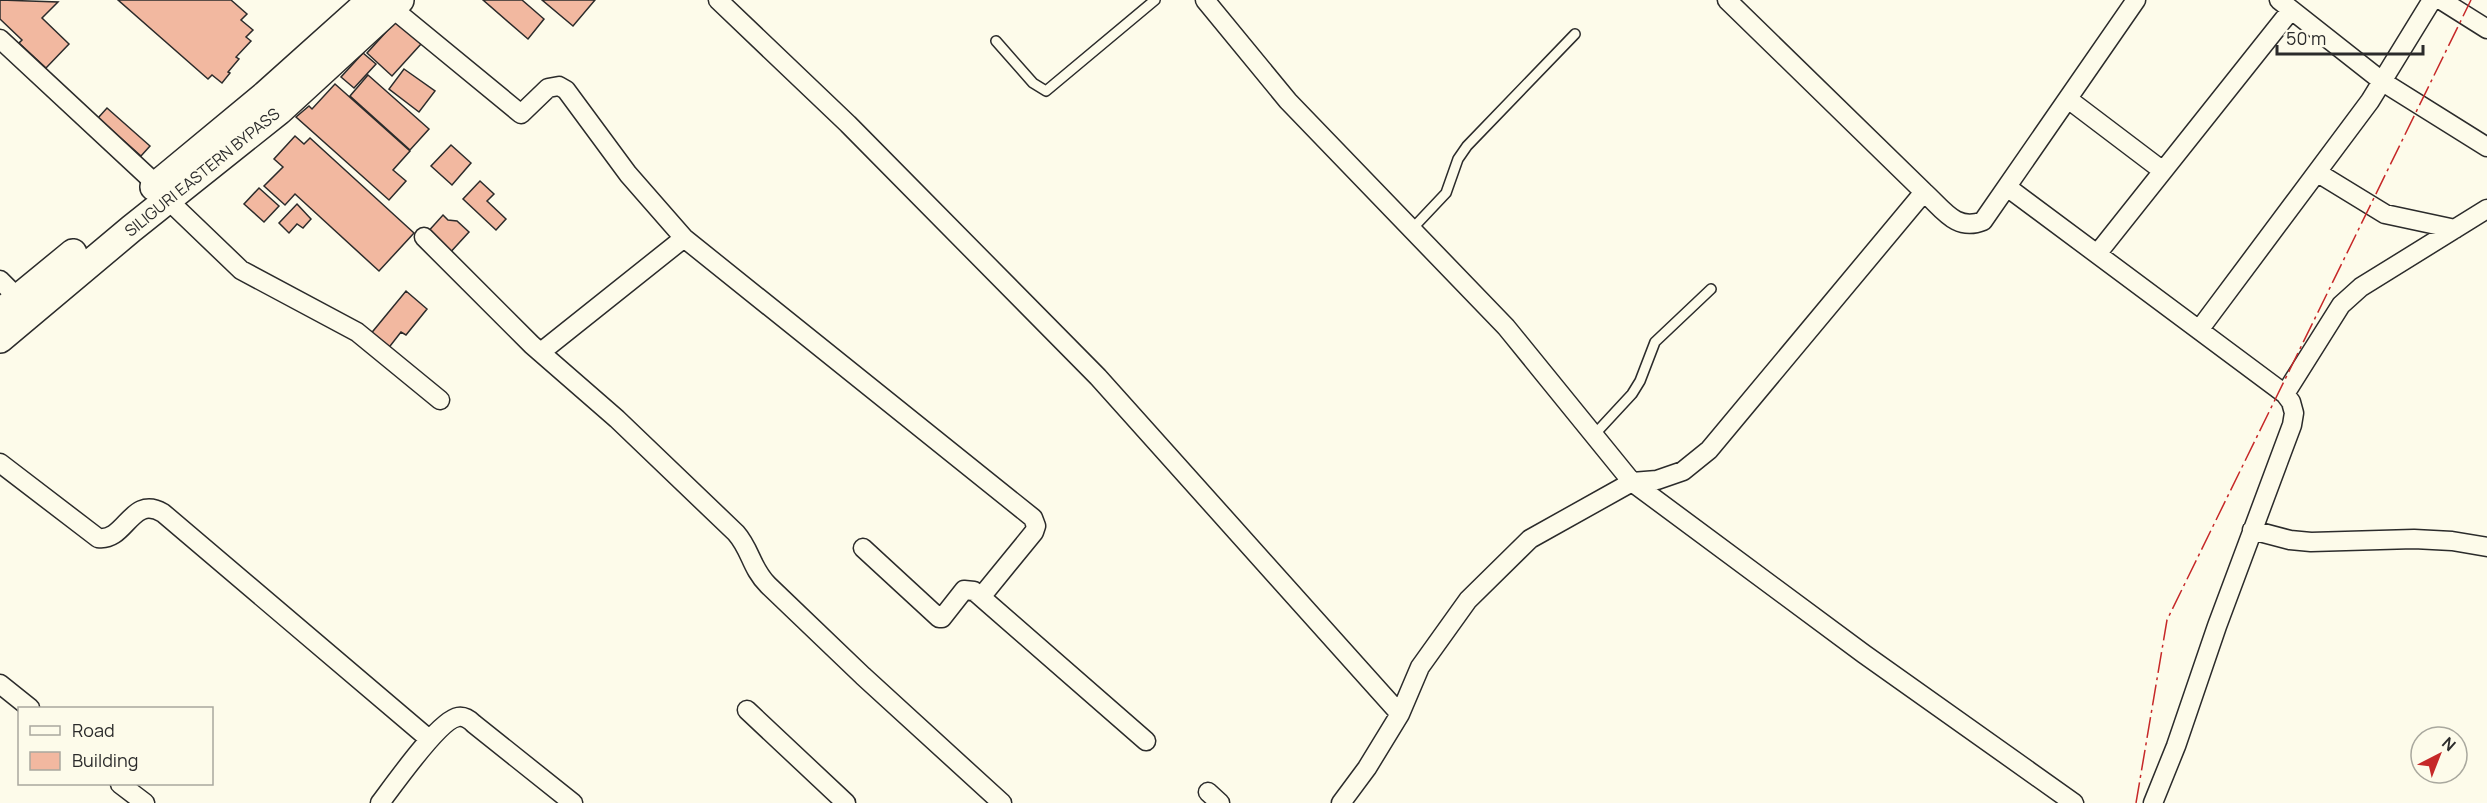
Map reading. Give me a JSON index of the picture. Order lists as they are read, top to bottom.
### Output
{
  "streets": {
    "main road": ["SILIGURI EASTERN BYPASS"]
  },
  "legend": ["Road", "Building"],
  "scale_bar": "50 m",
  "north": "top right"
}
